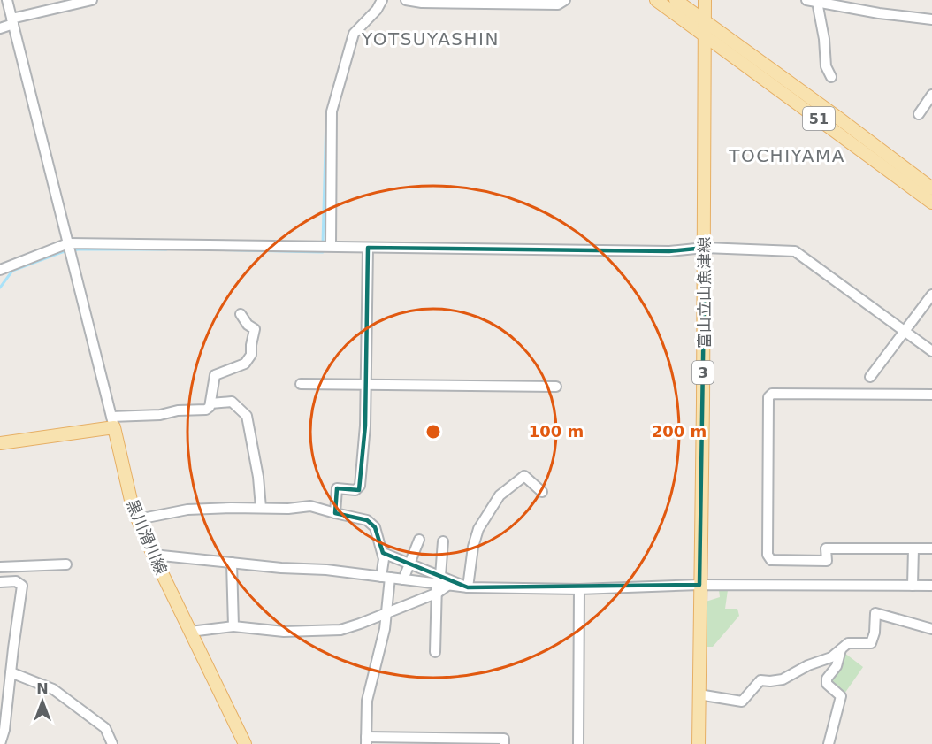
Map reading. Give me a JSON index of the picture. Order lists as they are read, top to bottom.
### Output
{
  "streets": {
    "main road": [
      "51",
      "富山立山魚津線",
      "3",
      "黒川滑川線"
    ]
  },
  "crossings": [
    ["51", "富山立山魚津線"]
  ],
  "districts": ["YOTSUYASHIN", "TOCHIYAMA"],
  "north": "top",
  "rings": ["100 m", "200 m"]
}
